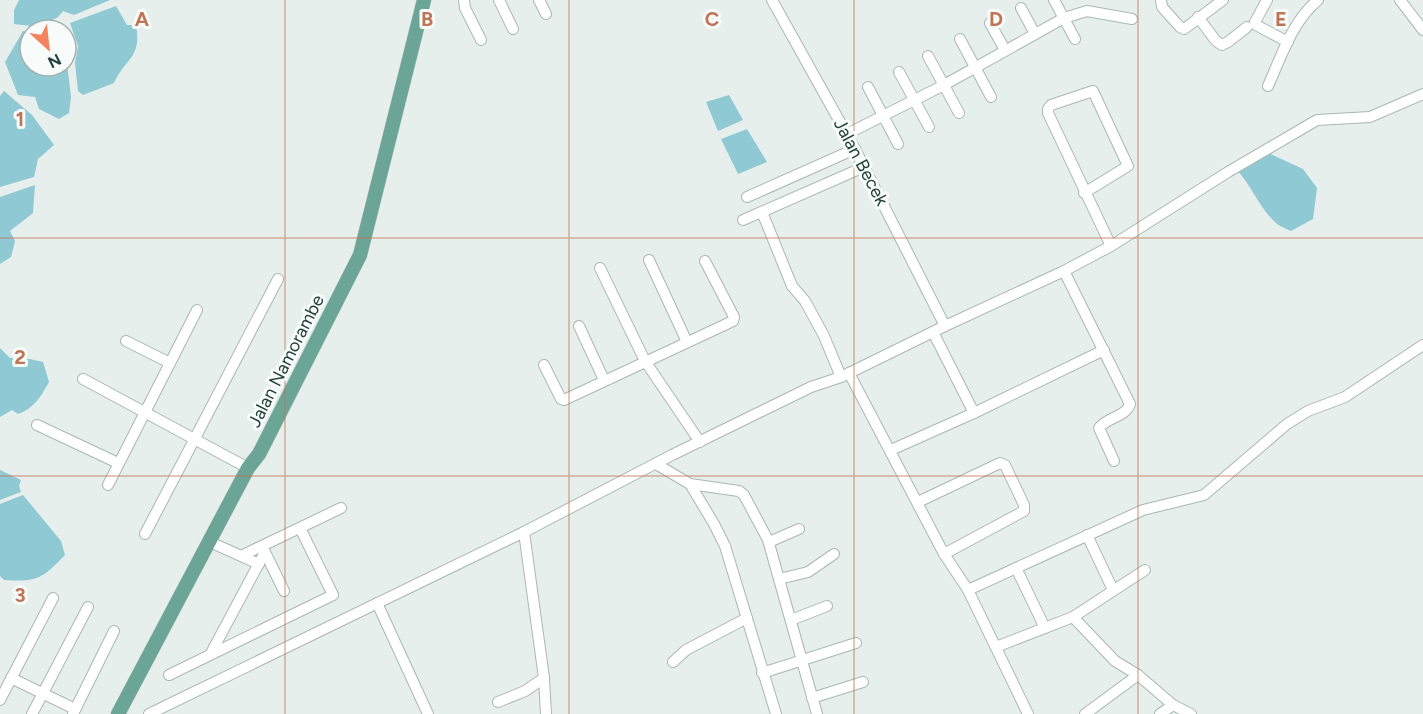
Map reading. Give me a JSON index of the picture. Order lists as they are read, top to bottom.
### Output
{
  "streets": {
    "main road": ["Jalan Namorambe"],
    "street": ["Jalan Becek"]
  },
  "north": "bottom right",
  "grid": {
    "columns": [
      "A",
      "B",
      "C",
      "D",
      "E"
    ],
    "rows": ["1", "2", "3"]
  }
}
